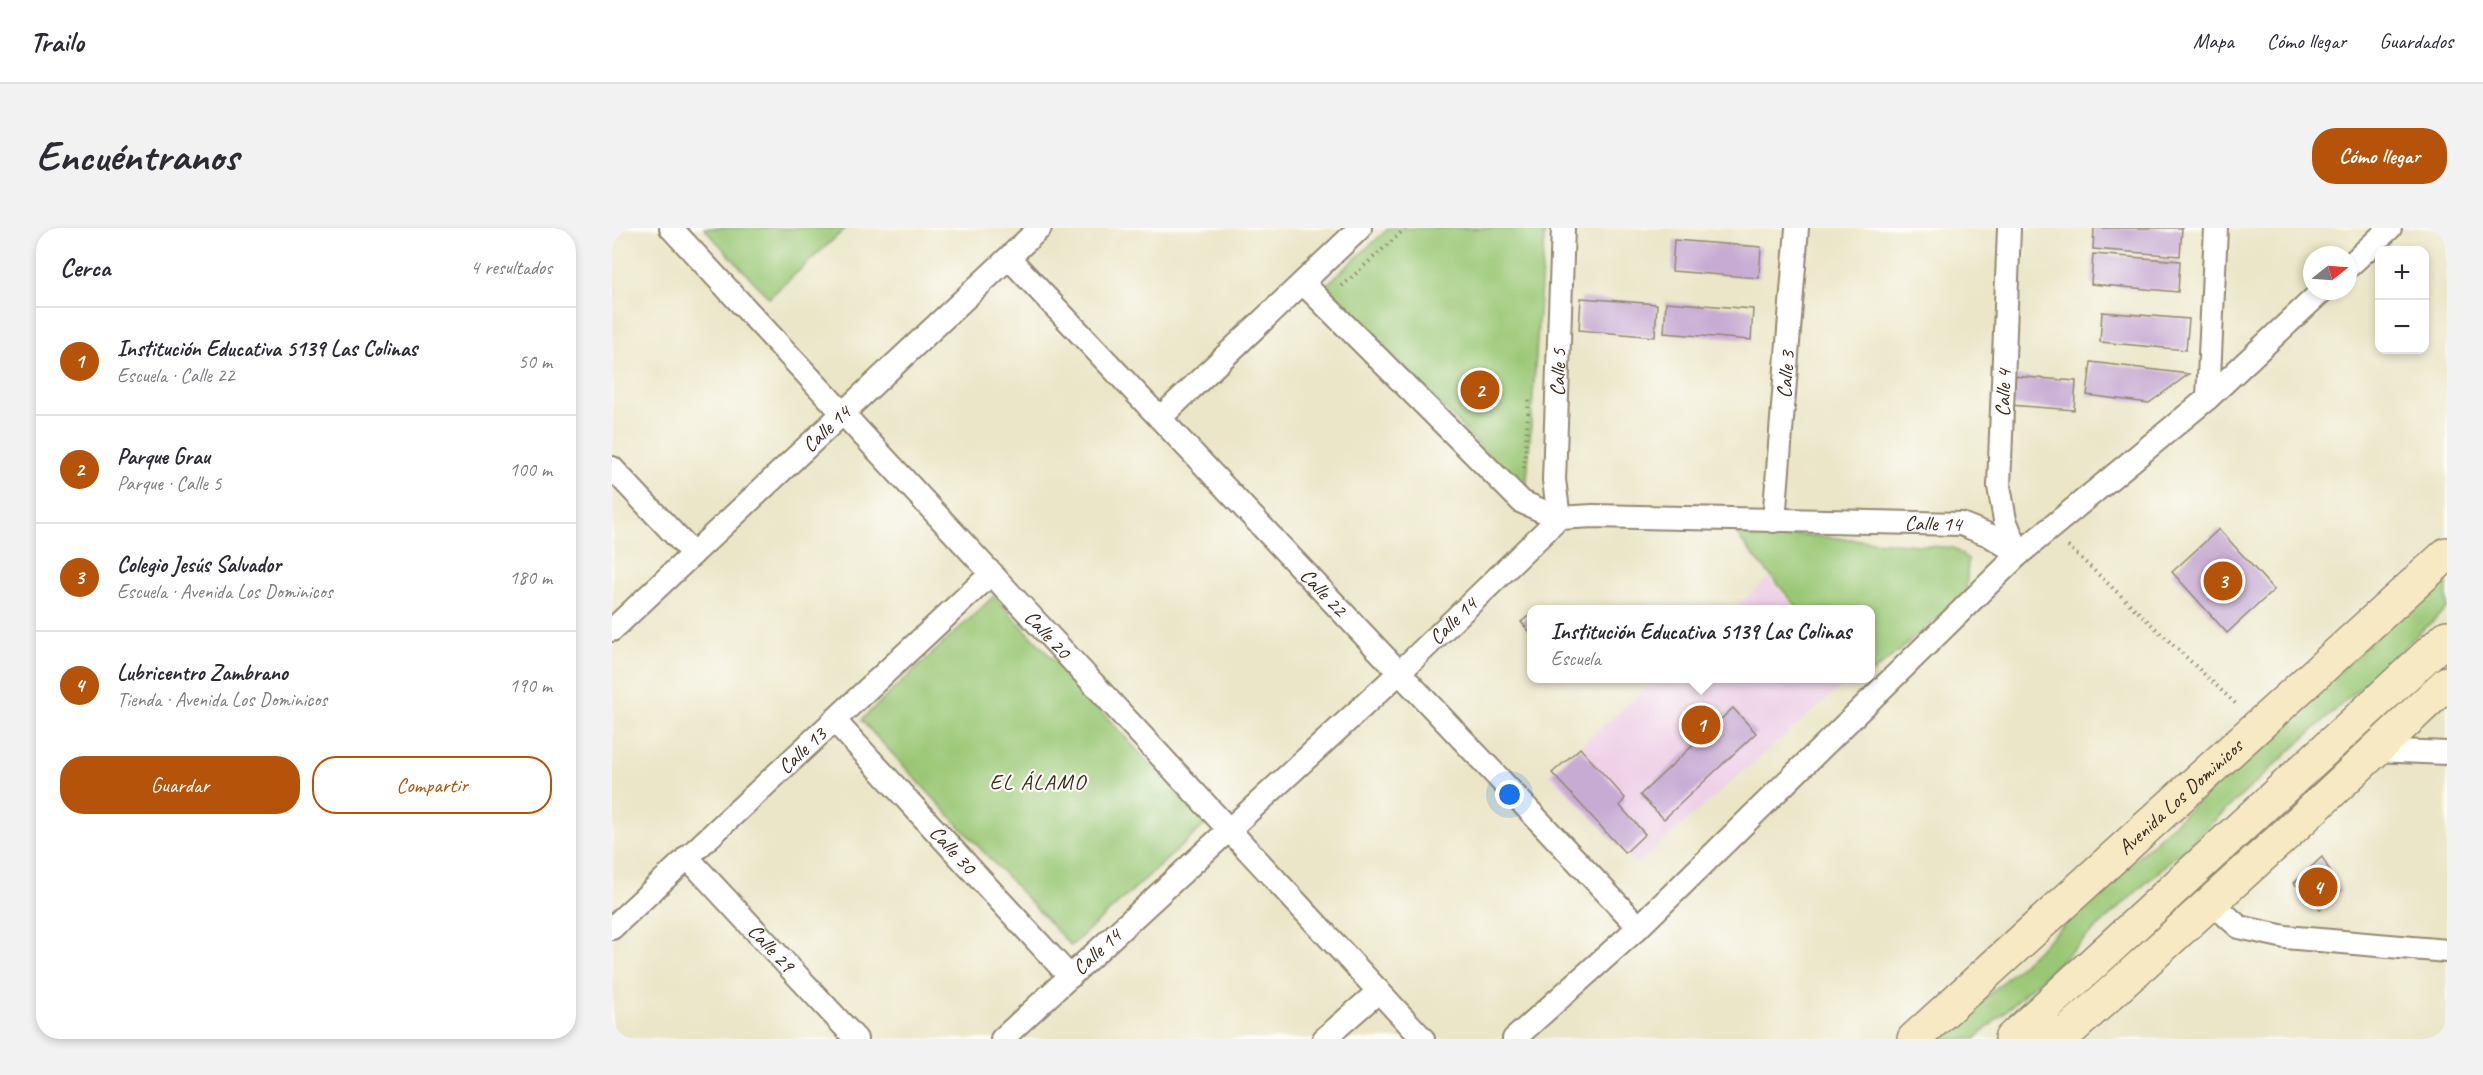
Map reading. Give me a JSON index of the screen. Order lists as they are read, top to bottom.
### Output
{
  "streets": {
    "main road": ["Avenida Los Dominicos"],
    "street": [
      "Calle 5",
      "Calle 3",
      "Calle 4",
      "Calle 14",
      "Calle 22",
      "Calle 20",
      "Calle 13",
      "Calle 30",
      "Calle 29"
    ]
  },
  "crossings": [
    ["Calle 5", "Calle 14"],
    ["Calle 3", "Calle 14"],
    ["Calle 4", "Calle 14"],
    ["Calle 14", "Calle 22"],
    ["Calle 14", "Calle 20"],
    ["Calle 14", "Calle 30"],
    ["Calle 20", "Calle 13"],
    ["Calle 13", "Calle 30"],
    ["Calle 13", "Calle 29"]
  ],
  "districts": ["EL ÁLAMO"],
  "north": "right",
  "page": {
    "header": "Trailo",
    "nav": ["Mapa", "Cómo llegar", "Guardados"],
    "buttons": [
      "Cómo llegar",
      ["Guardar", "Compartir"]
    ],
    "title": "Encuéntranos",
    "heading": ["Cerca", "4 resultados"],
    "map_buttons": ["+", "−"],
    "list": [
      {
        "mark": "1",
        "name": "Institución Educativa 5139 Las Colinas",
        "note": "Escuela · Calle 22",
        "value": "50 m"
      },
      {
        "mark": "2",
        "name": "Parque Grau",
        "note": "Parque · Calle 5",
        "value": "100 m"
      },
      {
        "mark": "3",
        "name": "Colegio Jesús Salvador",
        "note": "Escuela · Avenida Los Dominicos",
        "value": "180 m"
      },
      {
        "mark": "4",
        "name": "Lubricentro Zambrano",
        "note": "Tienda · Avenida Los Dominicos",
        "value": "190 m"
      }
    ],
    "pins": [
      "2",
      "3",
      "1",
      "4"
    ],
    "popup": ["Institución Educativa 5139 Las Colinas", "Escuela"]
  }
}
